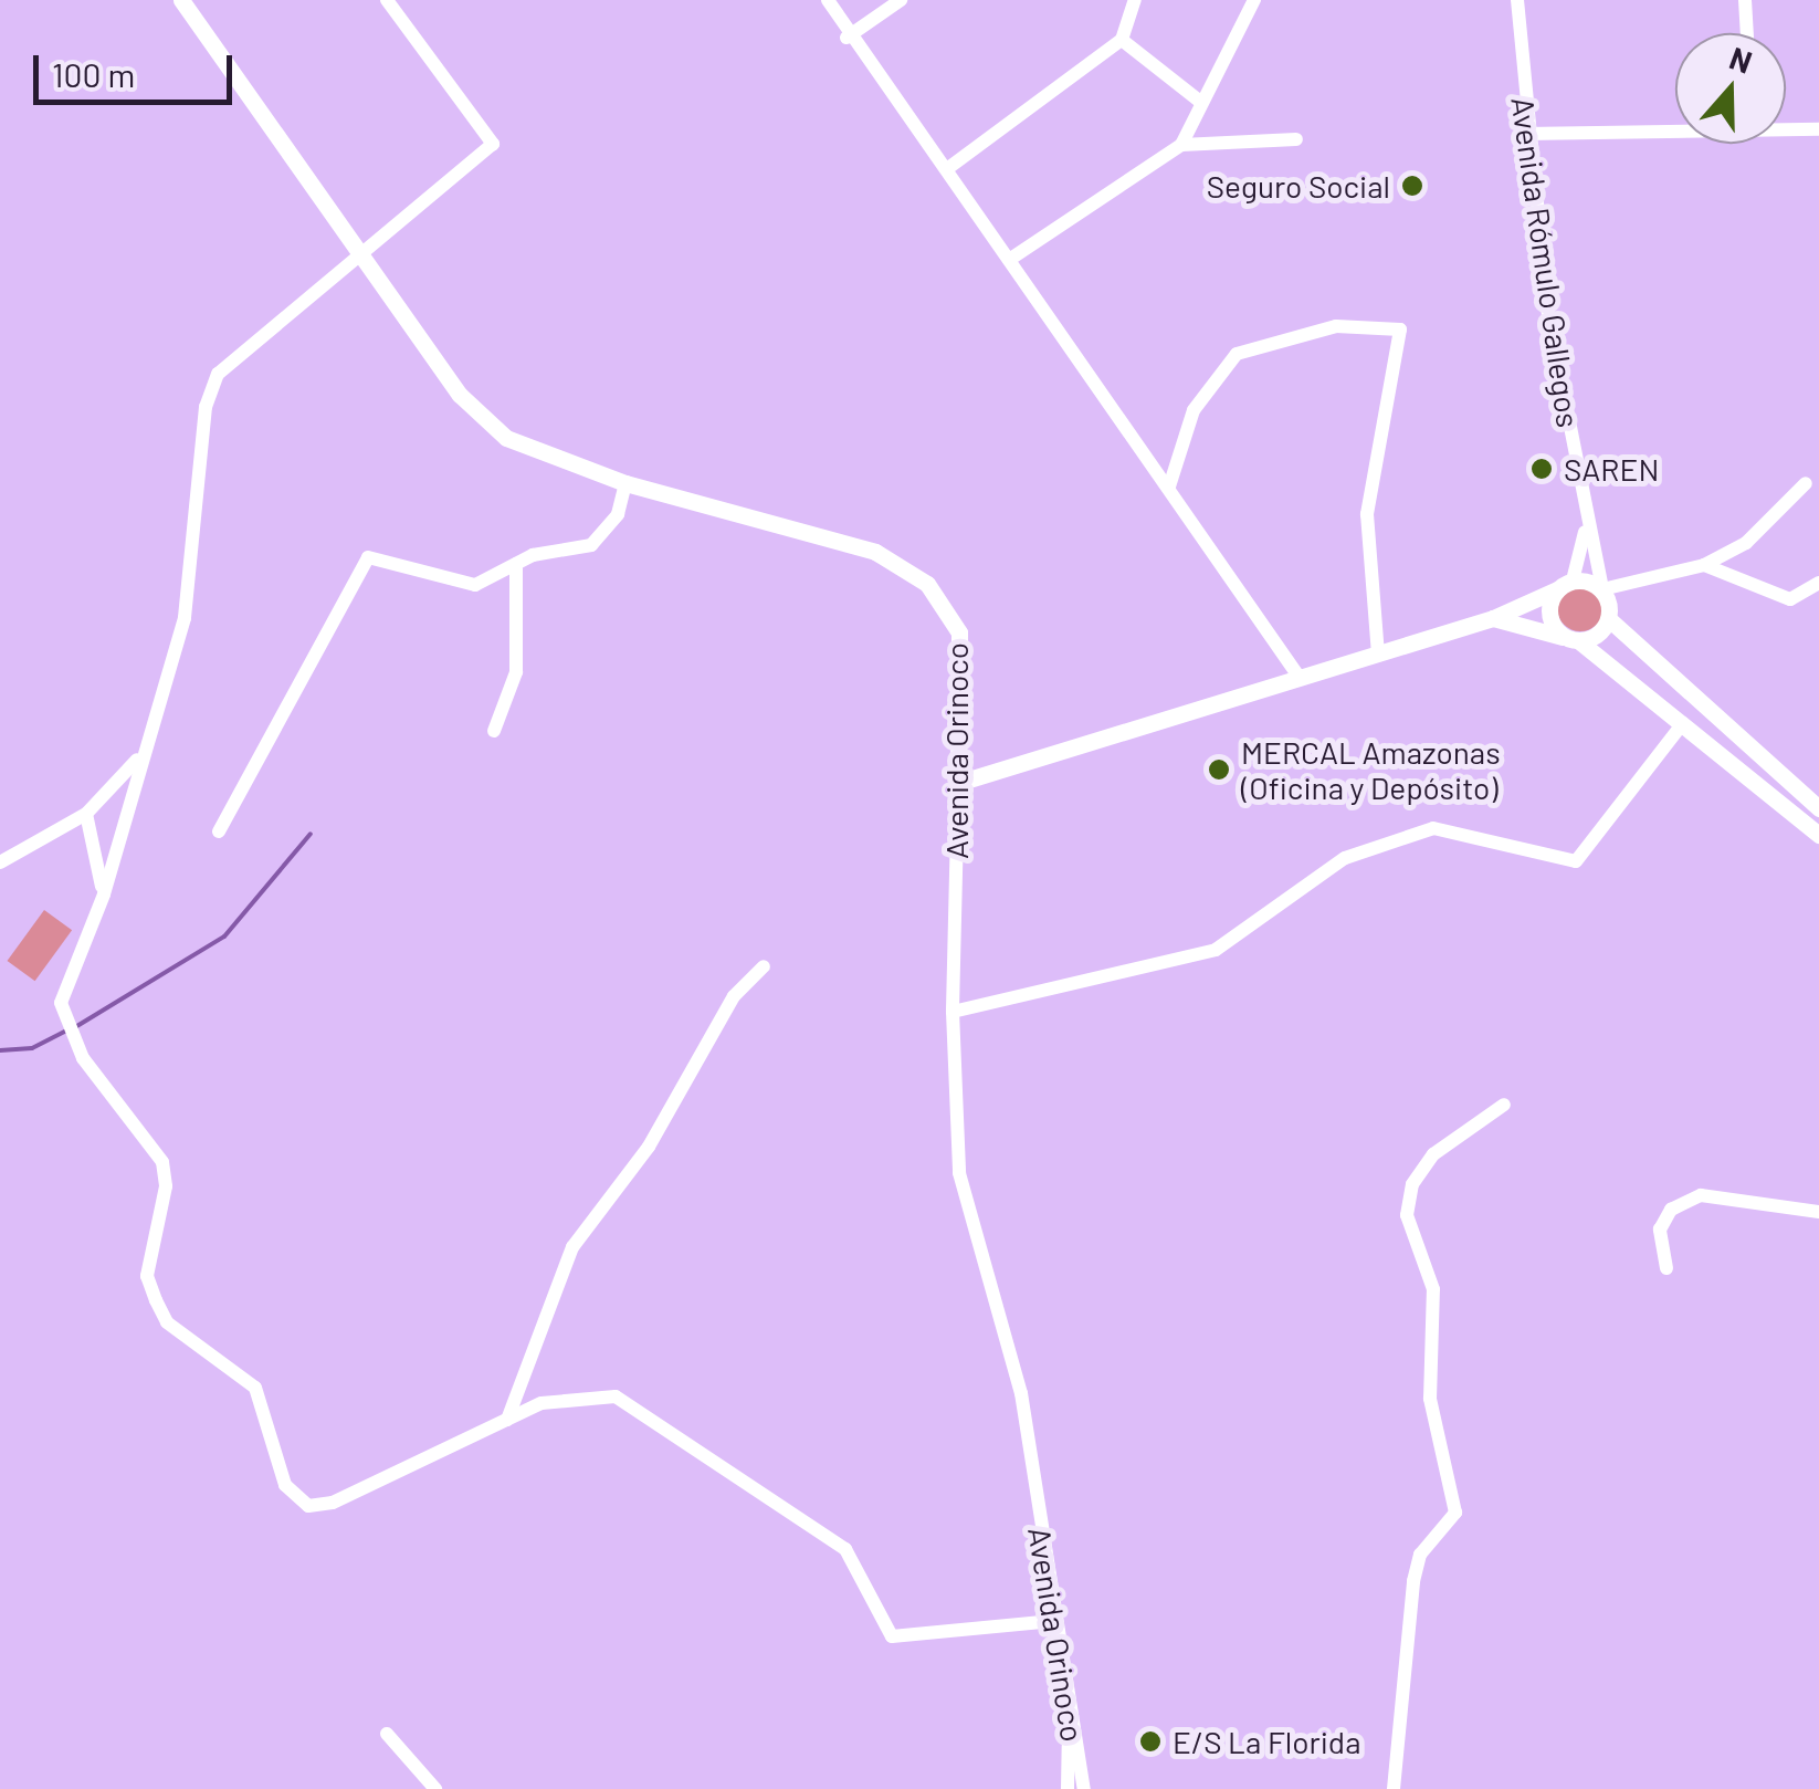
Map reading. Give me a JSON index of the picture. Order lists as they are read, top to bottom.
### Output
{
  "streets": {
    "main road": ["Avenida Orinoco"],
    "street": ["Avenida Rómulo Gallegos"]
  },
  "places": [
    "Seguro Social",
    "SAREN",
    "MERCAL Amazonas (Oficina y Depósito)",
    "E/S La Florida"
  ],
  "scale_bar": "100 m",
  "north": "top"
}
